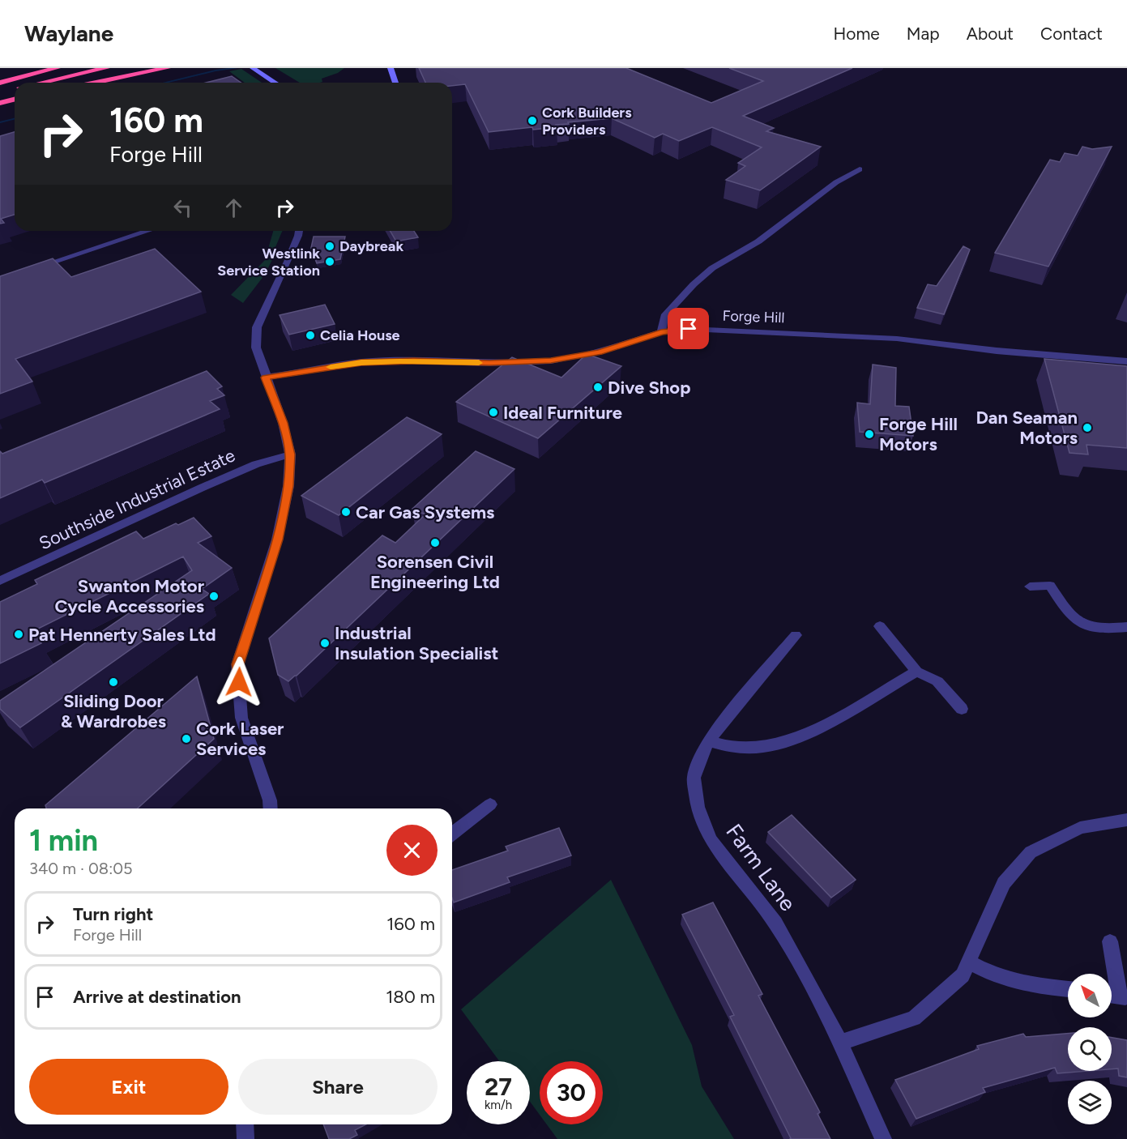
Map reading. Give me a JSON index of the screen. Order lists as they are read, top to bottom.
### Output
{
  "streets": {
    "street": ["Forge Hill", "Southside Industrial Estate", "Farm Lane"]
  },
  "places": [
    "Cork Builders Providers",
    "Daybreak",
    "Westlink Service Station",
    "Celia House",
    "Dive Shop",
    "Ideal Furniture",
    "Dan Seaman Motors",
    "Forge Hill Motors",
    "Car Gas Systems",
    "Sorensen Civil Engineering Ltd",
    "Swanton Motor Cycle Accessories",
    "Pat Hennerty Sales Ltd",
    "Industrial Insulation Specialist",
    "Sliding Door & Wardrobes",
    "Cork Laser Services"
  ],
  "north": "top left",
  "page": {
    "header": "Waylane",
    "nav": [
      "Home",
      "Map",
      "About",
      "Contact"
    ],
    "turn": ["160 m", "Forge Hill"],
    "heading": ["1 min", "340 m · 08:05"],
    "list": [
      {
        "name": "Turn right",
        "note": "Forge Hill",
        "value": "160 m"
      },
      {
        "name": "Arrive at destination",
        "value": "180 m"
      }
    ],
    "buttons": ["Exit", "Share"],
    "speed": "27 km/h",
    "limit": "30"
  }
}
